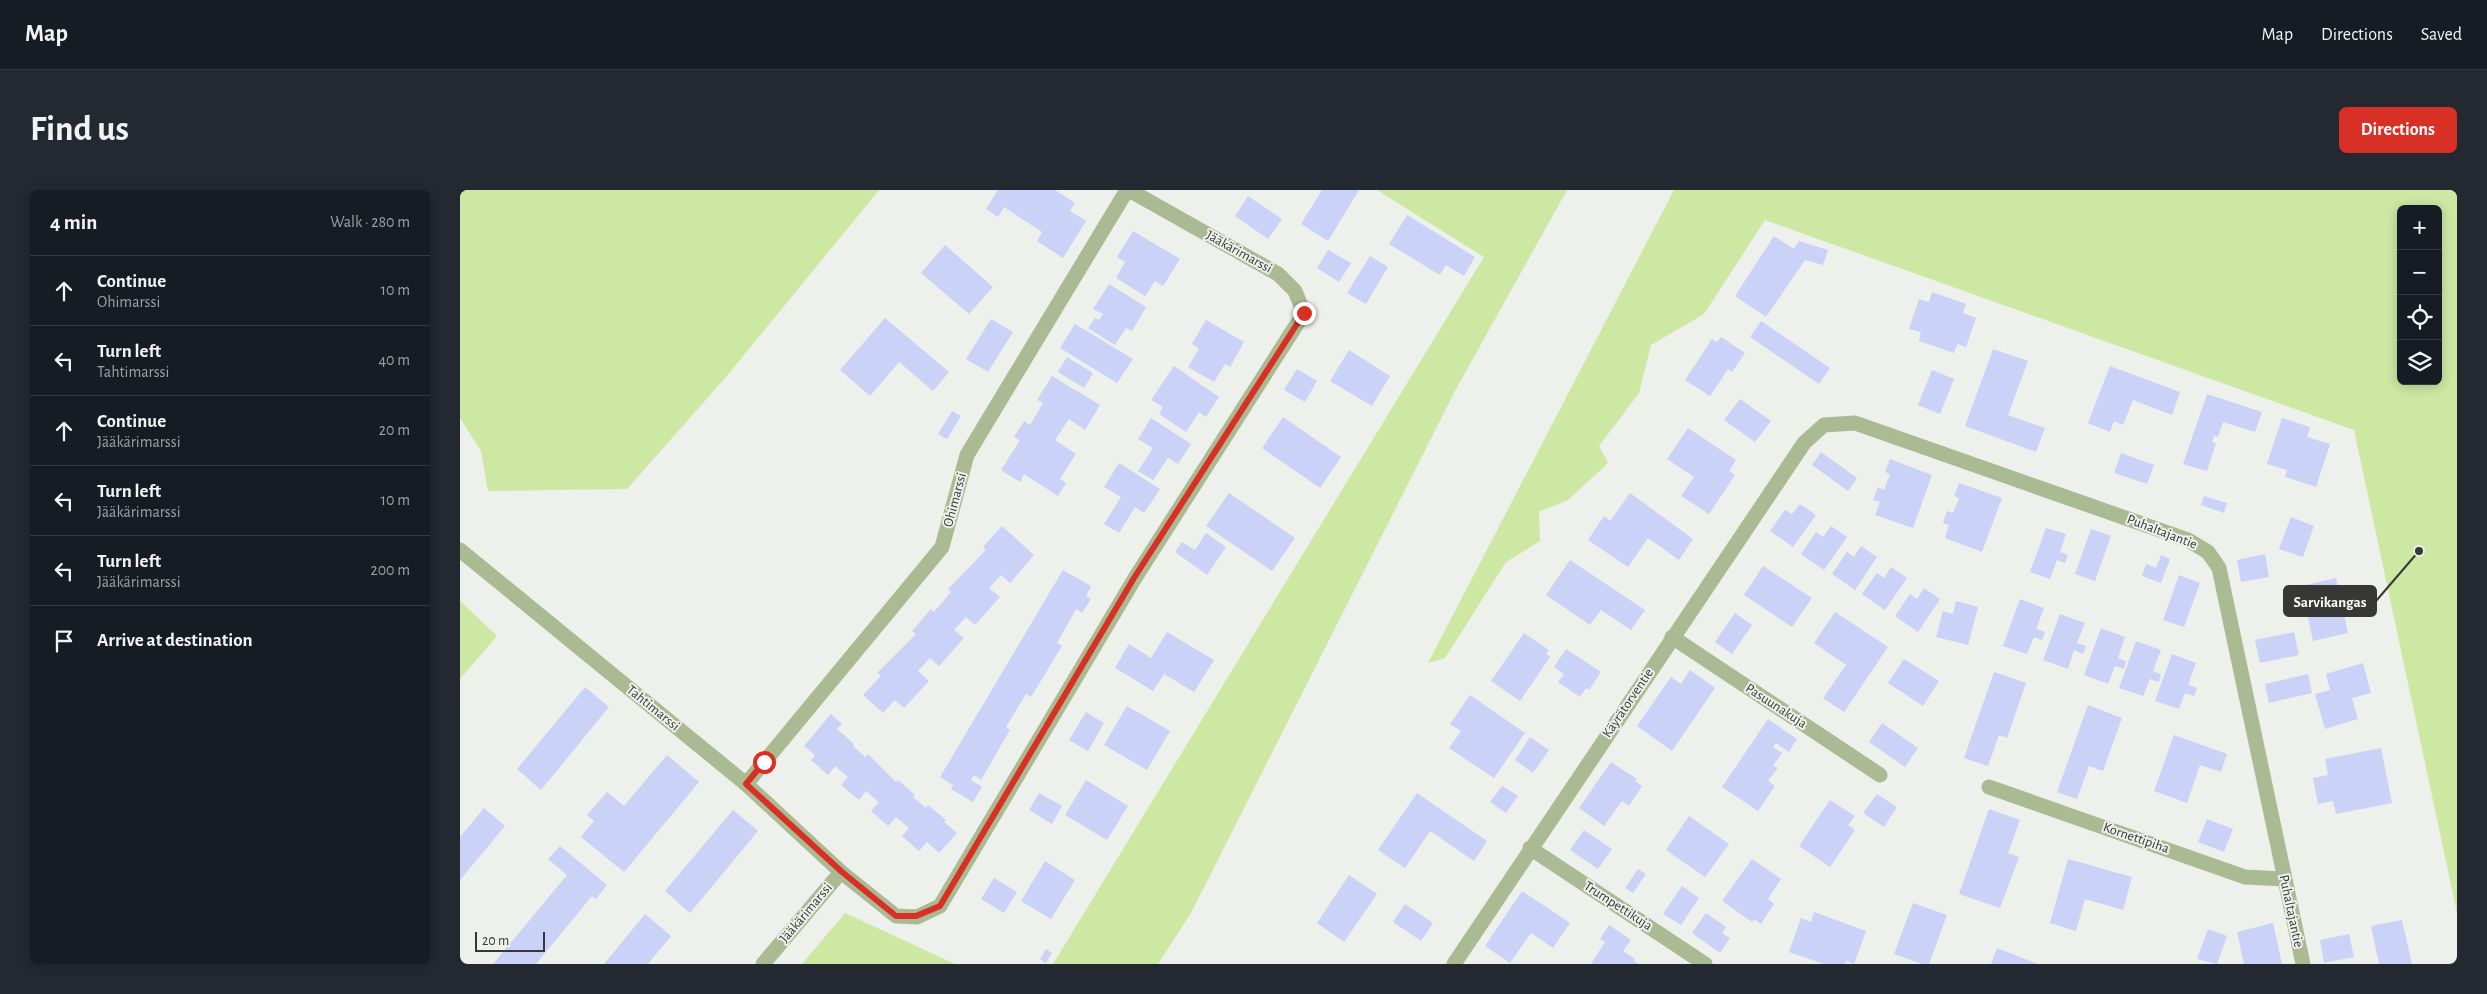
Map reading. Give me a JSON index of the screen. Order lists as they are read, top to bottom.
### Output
{
  "streets": {
    "street": [
      "Jääkärimarssi",
      "Ohimarssi",
      "Puhaltajantie",
      "Käyrätorventie",
      "Pasuunakuja",
      "Tahtimarssi",
      "Kornettipiha",
      "Trumpettikuja"
    ]
  },
  "crossings": [
    ["Jääkärimarssi", "Ohimarssi"],
    ["Jääkärimarssi", "Tahtimarssi"],
    ["Ohimarssi", "Tahtimarssi"],
    ["Puhaltajantie", "Käyrätorventie"],
    ["Puhaltajantie", "Kornettipiha"],
    ["Käyrätorventie", "Pasuunakuja"],
    ["Käyrätorventie", "Trumpettikuja"]
  ],
  "places": ["Sarvikangas"],
  "scale_bar": "20 m",
  "page": {
    "header": "Map",
    "nav": ["Map", "Directions", "Saved"],
    "buttons": "Directions",
    "title": "Find us",
    "heading": ["4 min", "Walk · 280 m"],
    "map_buttons": ["+", "−"],
    "list": [
      ["Continue", "Ohimarssi", "10 m"],
      ["Turn left", "Tahtimarssi", "40 m"],
      ["Continue", "Jääkärimarssi", "20 m"],
      ["Turn left", "Jääkärimarssi", "10 m"],
      ["Turn left", "Jääkärimarssi", "200 m"],
      "Arrive at destination"
    ],
    "scale": "20 m"
  }
}
